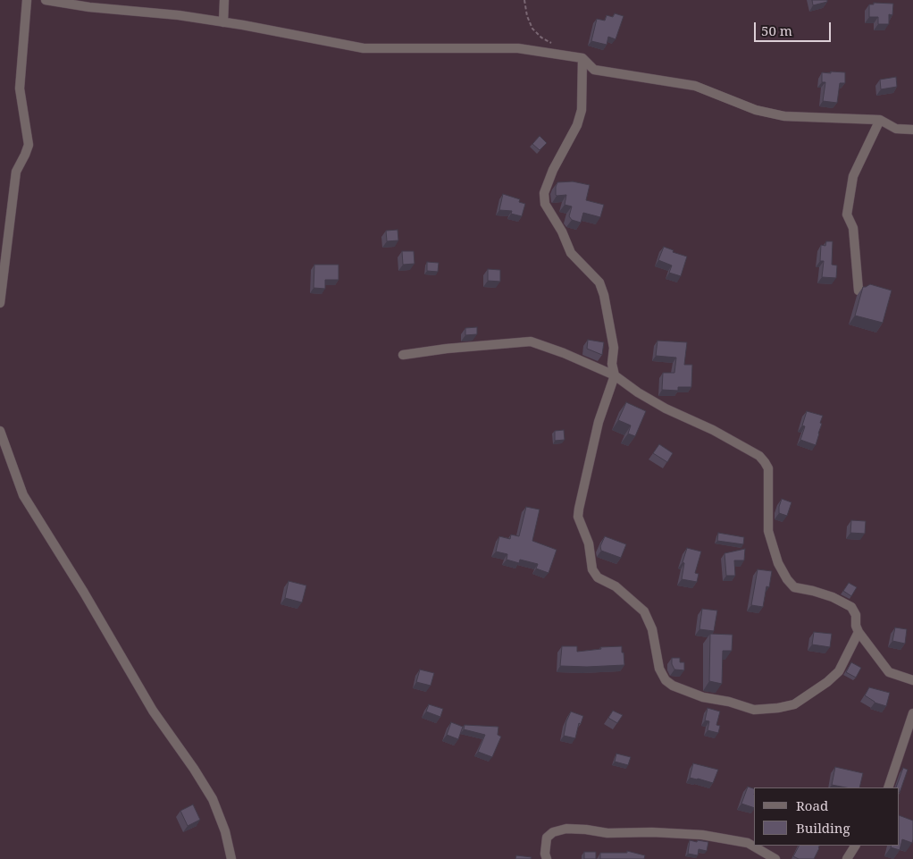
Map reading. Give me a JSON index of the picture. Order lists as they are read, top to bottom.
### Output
{
  "legend": ["Road", "Building"],
  "scale_bar": "50 m"
}
